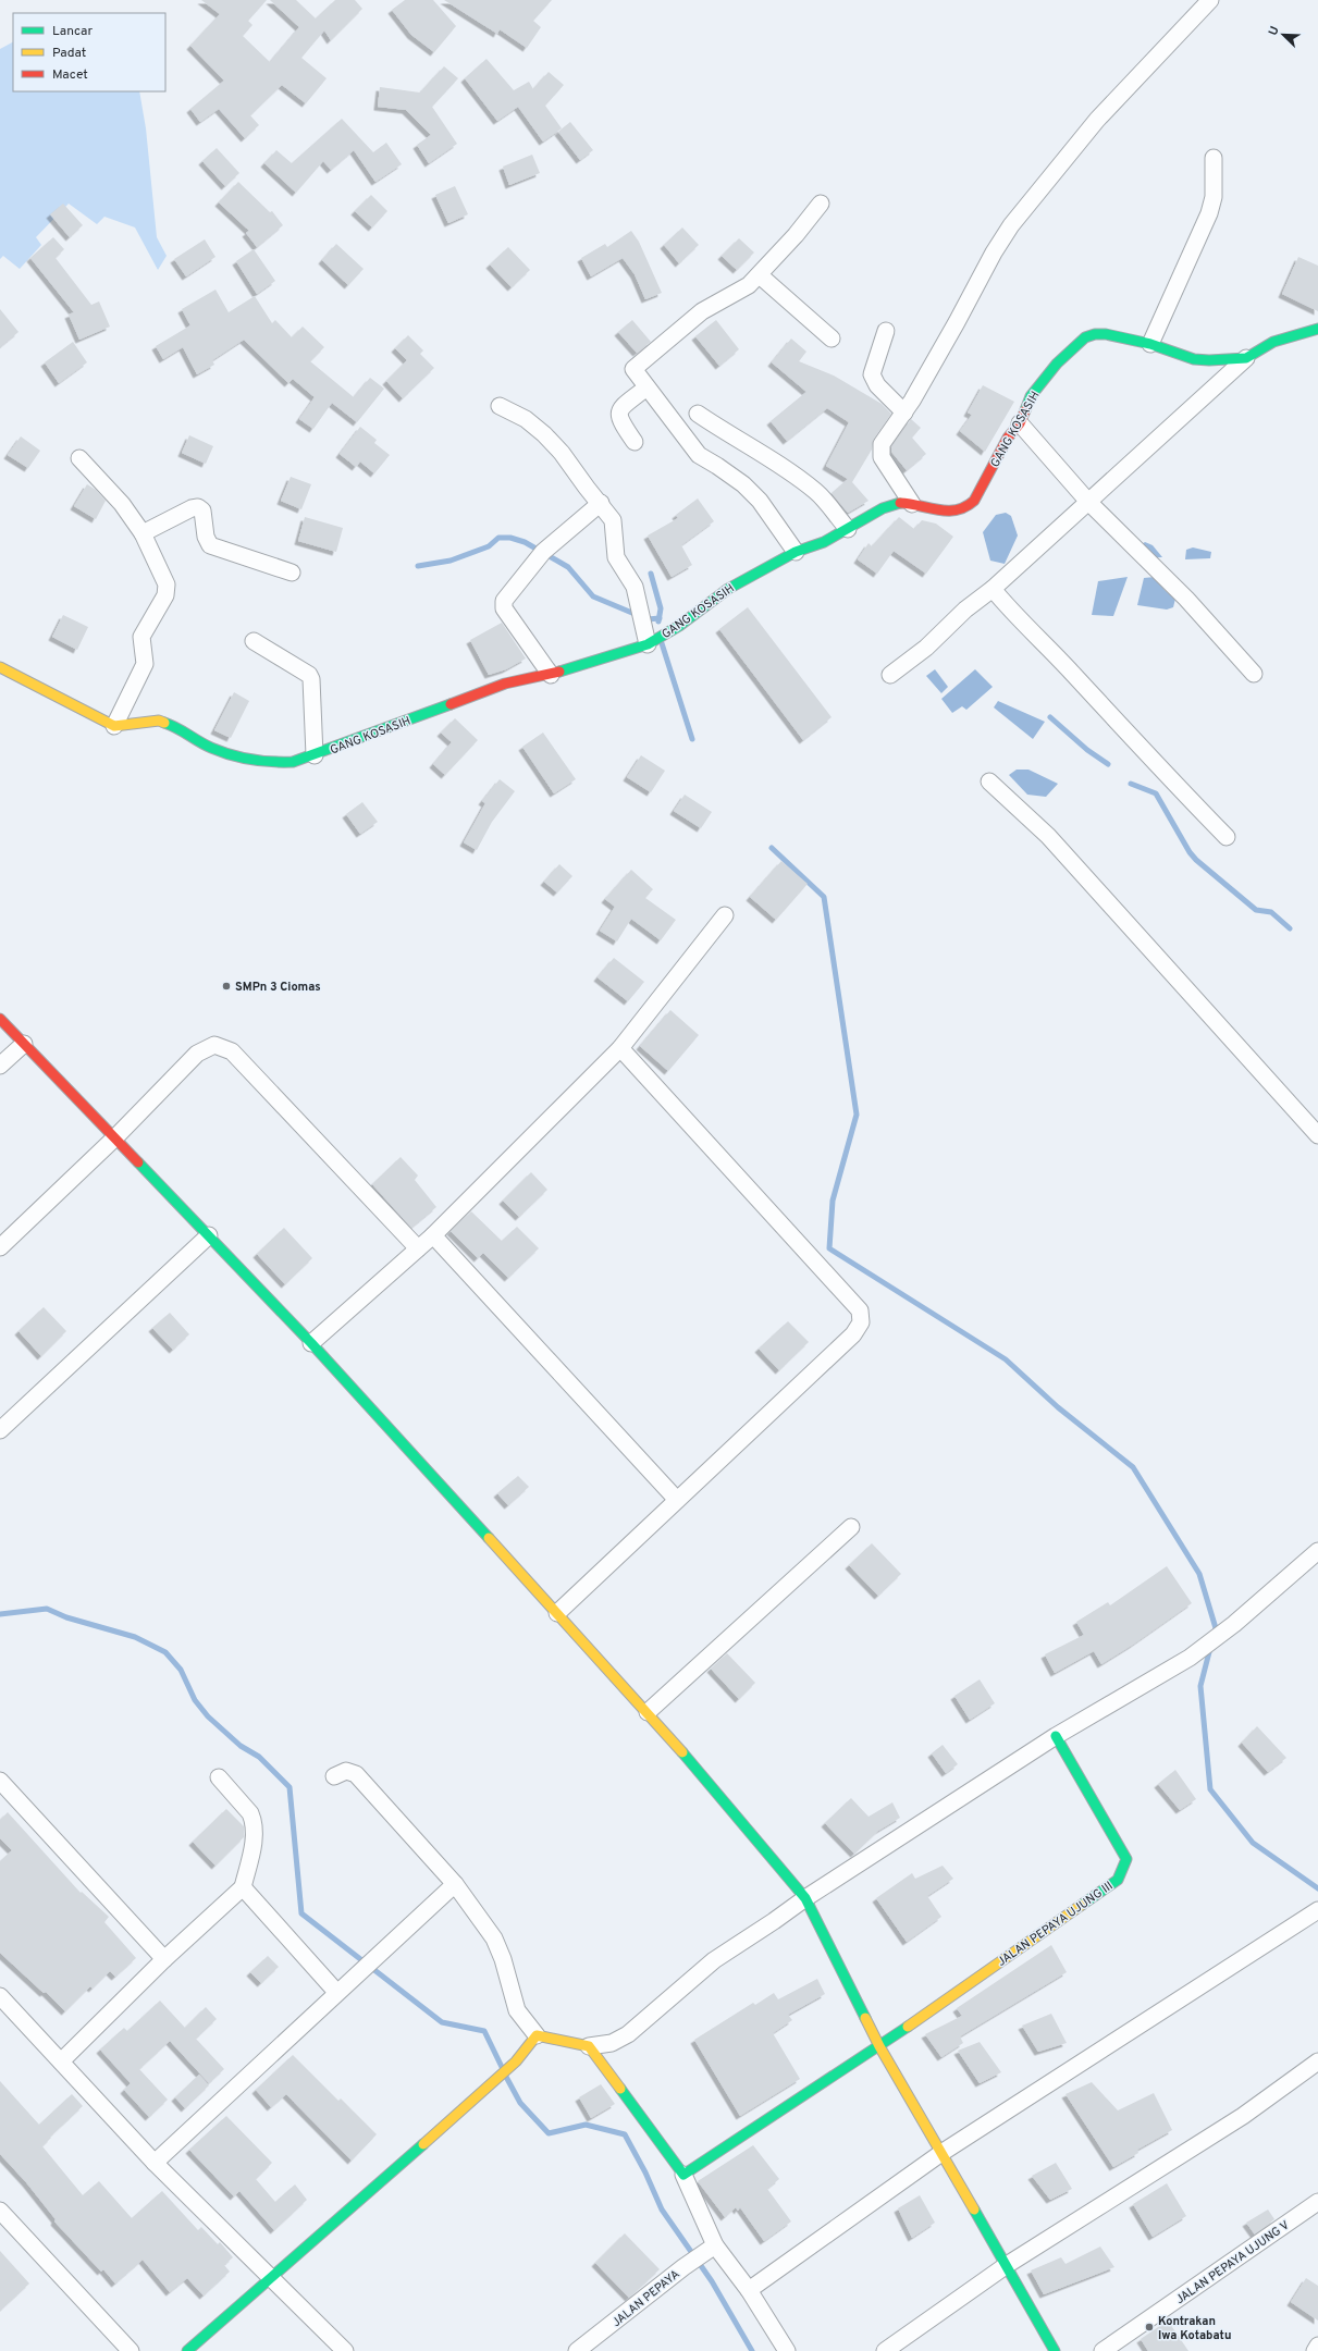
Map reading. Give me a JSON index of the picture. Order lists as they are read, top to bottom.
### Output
{
  "streets": {
    "street": [
      "GANG KOSASIH",
      "JALAN PEPAYA UJUNG III",
      "JALAN PEPAYA UJUNG V",
      "JALAN PEPAYA"
    ]
  },
  "places": ["SMPn 3 Ciomas", "Kontrakan Iwa Kotabatu"],
  "legend": ["Lancar", "Padat", "Macet"],
  "north": "top left"
}
